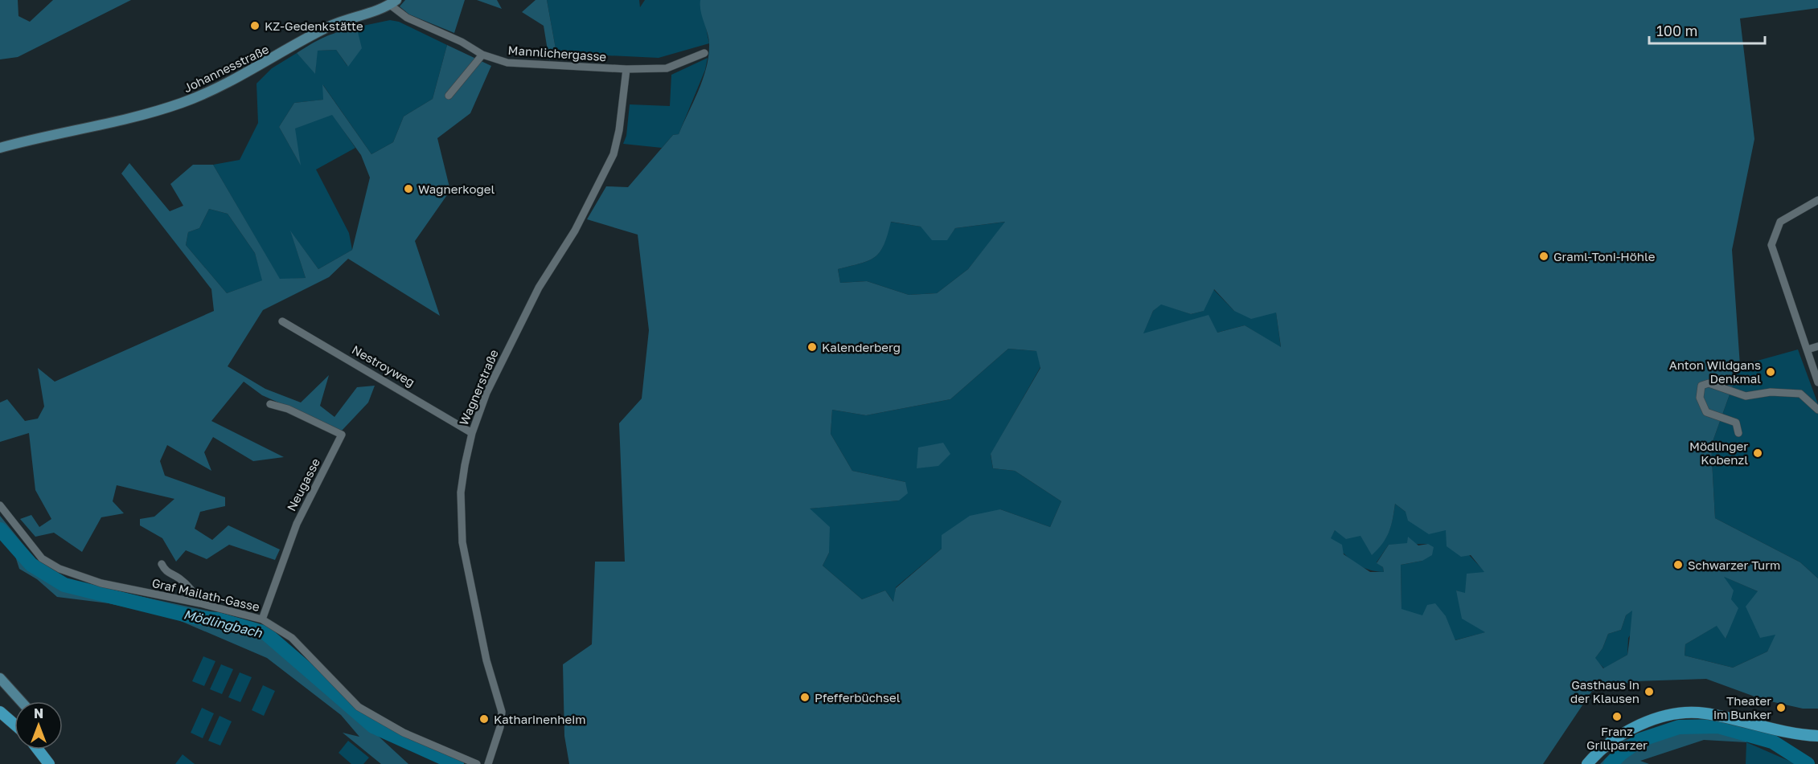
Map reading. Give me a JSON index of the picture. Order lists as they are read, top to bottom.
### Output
{
  "streets": {
    "main road": ["Johannesstraße"],
    "street": [
      "Mannlichergasse",
      "Nestroyweg",
      "Wagnerstraße",
      "Neugasse",
      "Graf Mailath-Gasse"
    ]
  },
  "crossings": [
    ["Mannlichergasse", "Johannesstraße"],
    ["Mannlichergasse", "Wagnerstraße"],
    ["Nestroyweg", "Wagnerstraße"],
    ["Neugasse", "Graf Mailath-Gasse"]
  ],
  "water": ["Mödlingbach"],
  "places": [
    "KZ-Gedenkstätte",
    "Wagnerkogel",
    "Graml-Toni-Höhle",
    "Kalenderberg",
    "Anton Wildgans Denkmal",
    "Mödlinger Kobenzl",
    "Schwarzer Turm",
    "Gasthaus in der Klausen",
    "Pfefferbüchsel",
    "Theater im Bunker",
    "Franz Grillparzer",
    "Katharinenheim"
  ],
  "scale_bar": "100 m",
  "north": "top"
}
